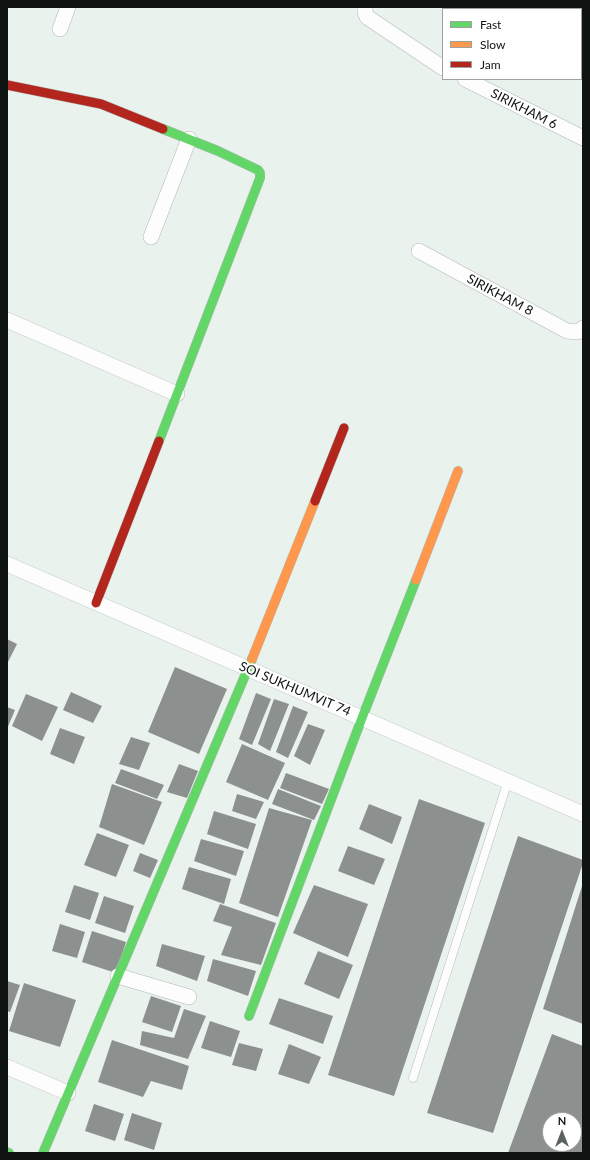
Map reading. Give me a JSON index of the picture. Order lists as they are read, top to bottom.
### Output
{
  "streets": {
    "street": ["SIRIKHAM 6", "SIRIKHAM 8", "SOI SUKHUMVIT 74"]
  },
  "legend": ["Fast", "Slow", "Jam"],
  "north": "top"
}
